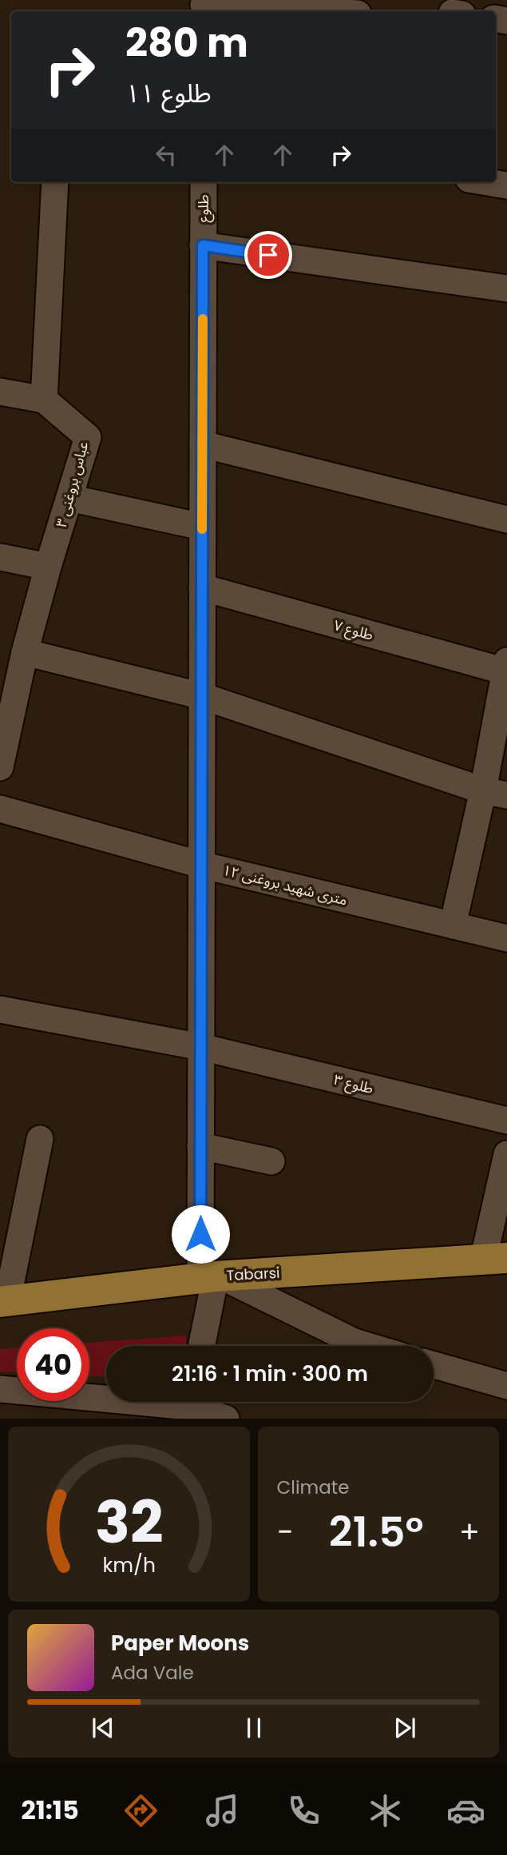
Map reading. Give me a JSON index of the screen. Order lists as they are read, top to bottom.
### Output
{
  "streets": {
    "main road": ["Tabarsi"],
    "street": [
      "طلوع",
      "عباس بروغنی ۳",
      "طلوع ۷",
      "۱۲ متری شهید بروغنی",
      "طلوع ۳"
    ]
  },
  "crossings": [
    ["طلوع", "طلوع ۷"],
    ["طلوع", "۱۲ متری شهید بروغنی"],
    ["طلوع", "طلوع ۳"],
    ["طلوع", "Tabarsi"]
  ],
  "page": {
    "turn": ["280 m", "طلوع ۱۱"],
    "limit": "40",
    "trip": "21:16 · 1 min · 300 m",
    "tile": "Climate",
    "heat": ["−", "21.5°", "+"],
    "song": ["Paper Moons", "Ada Vale"],
    "tabs": "21:15",
    "gauge": ["32", "km/h"]
  }
}
